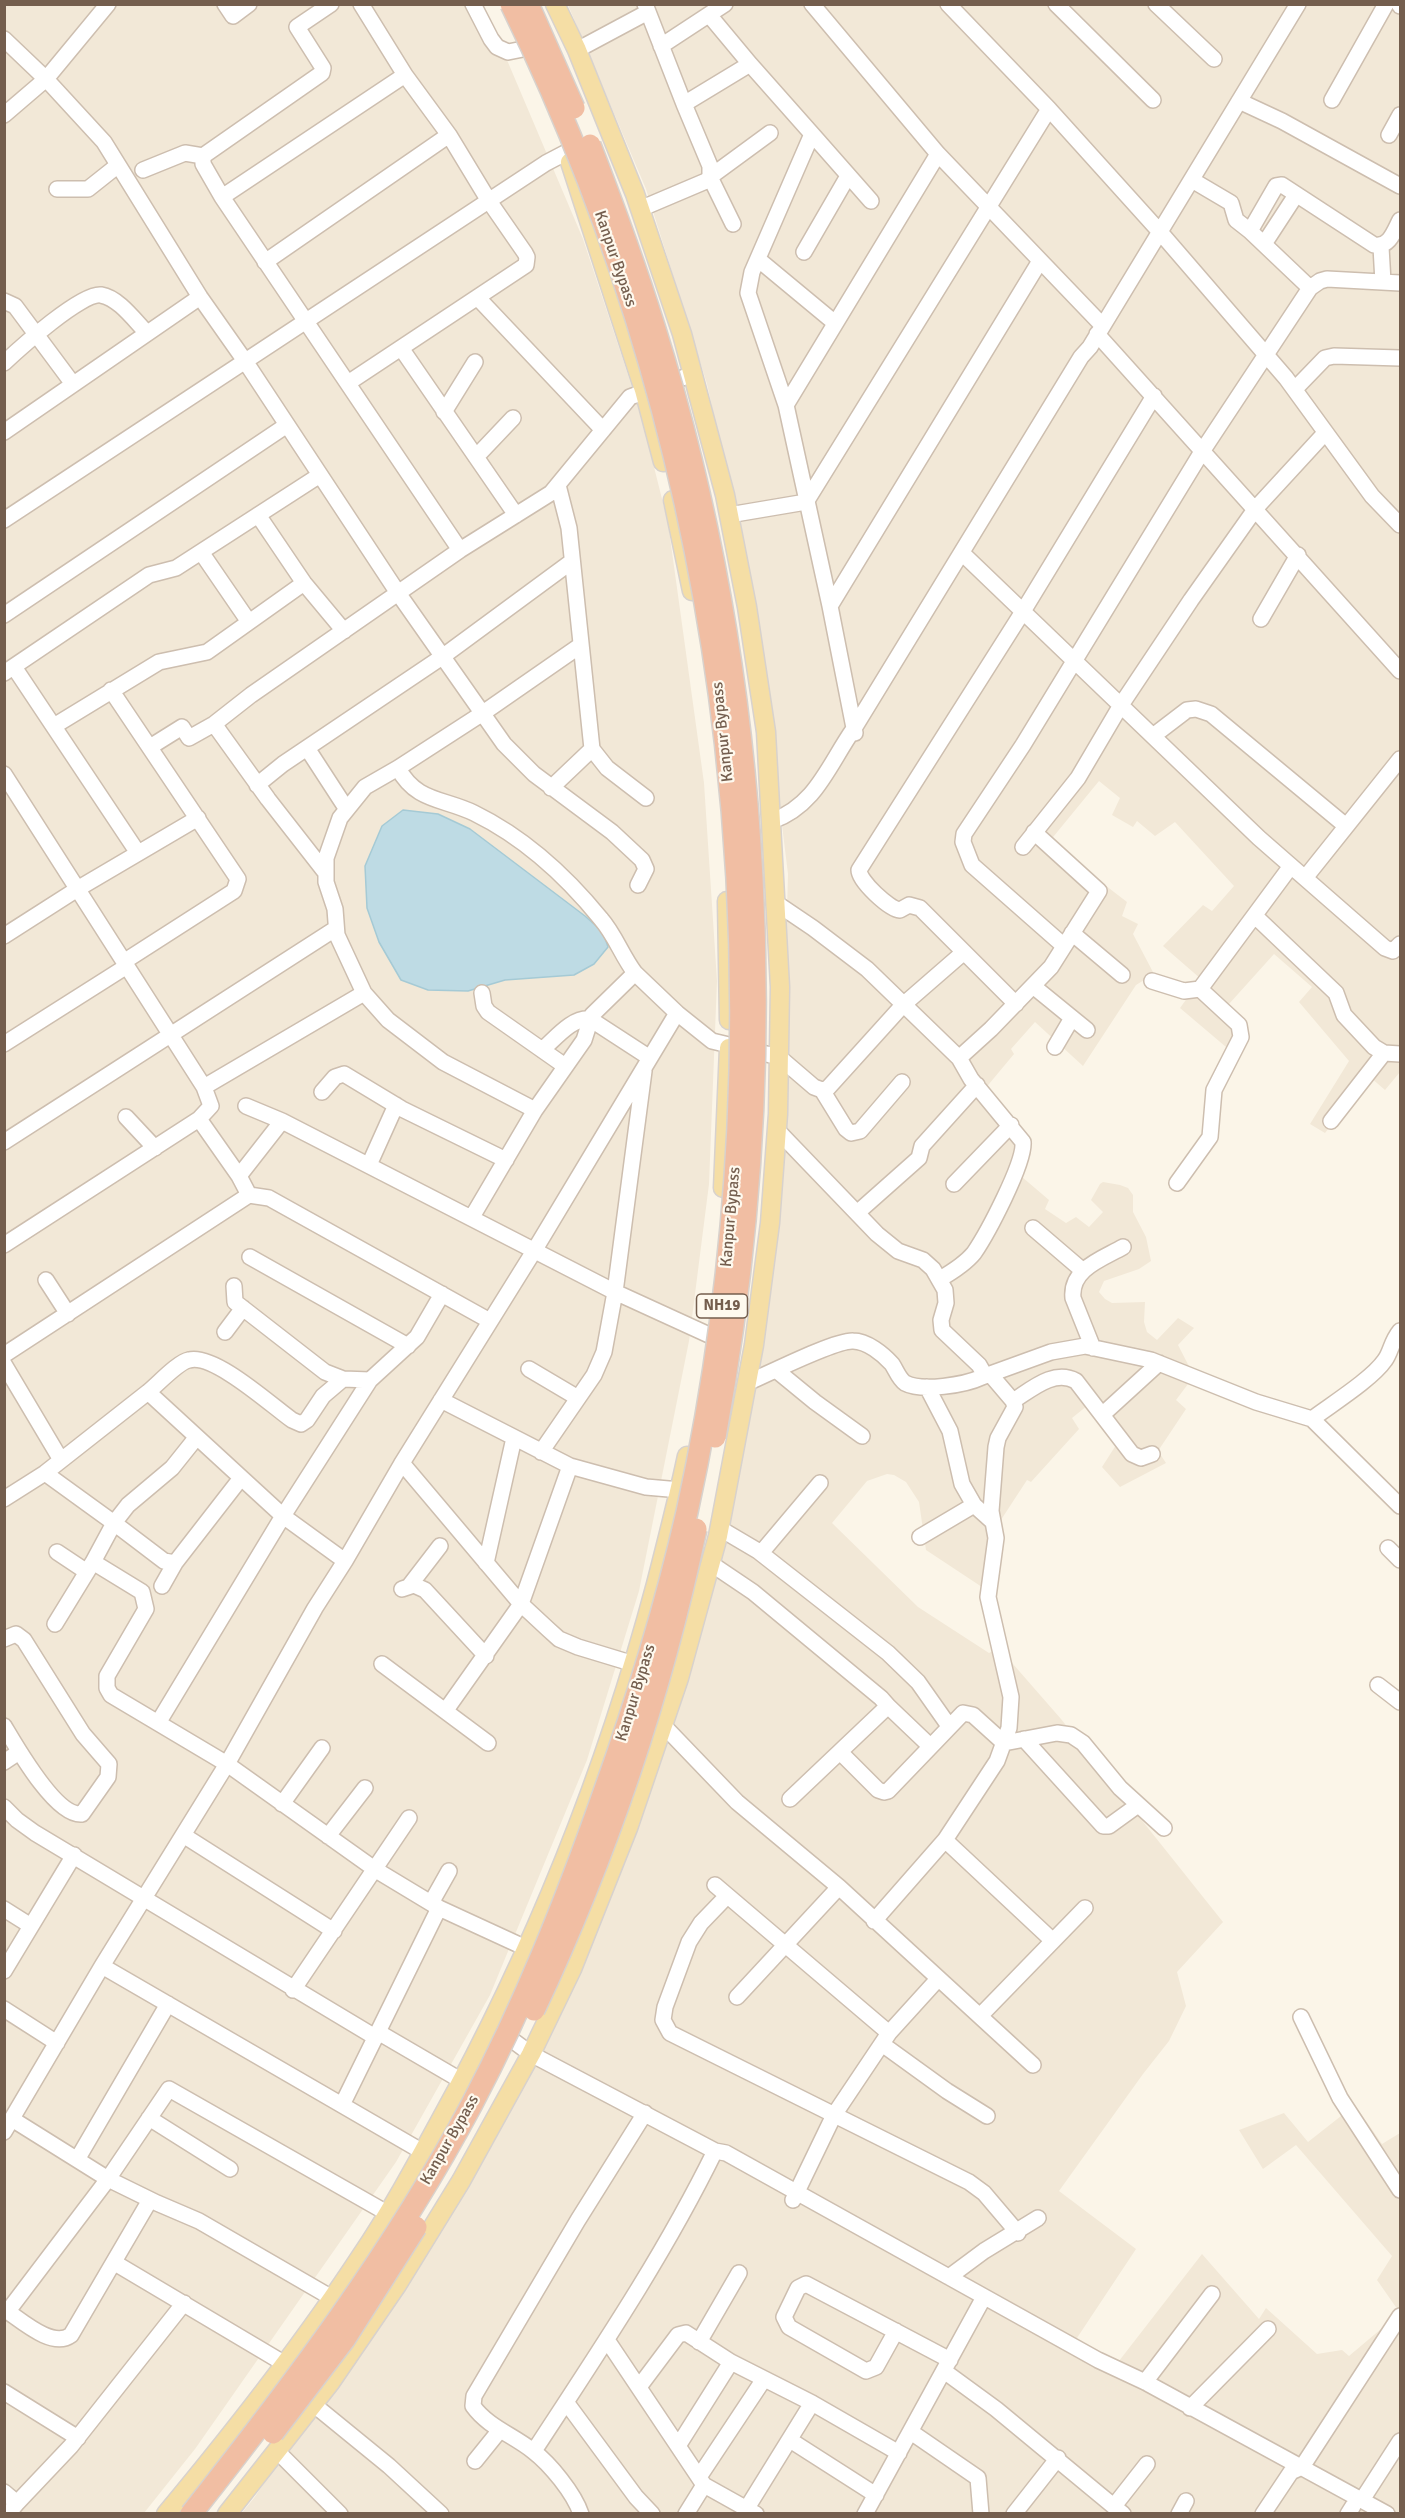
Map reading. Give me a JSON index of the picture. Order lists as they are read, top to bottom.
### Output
{
  "streets": {
    "highway": ["Kanpur Bypass", "NH19"]
  }
}
